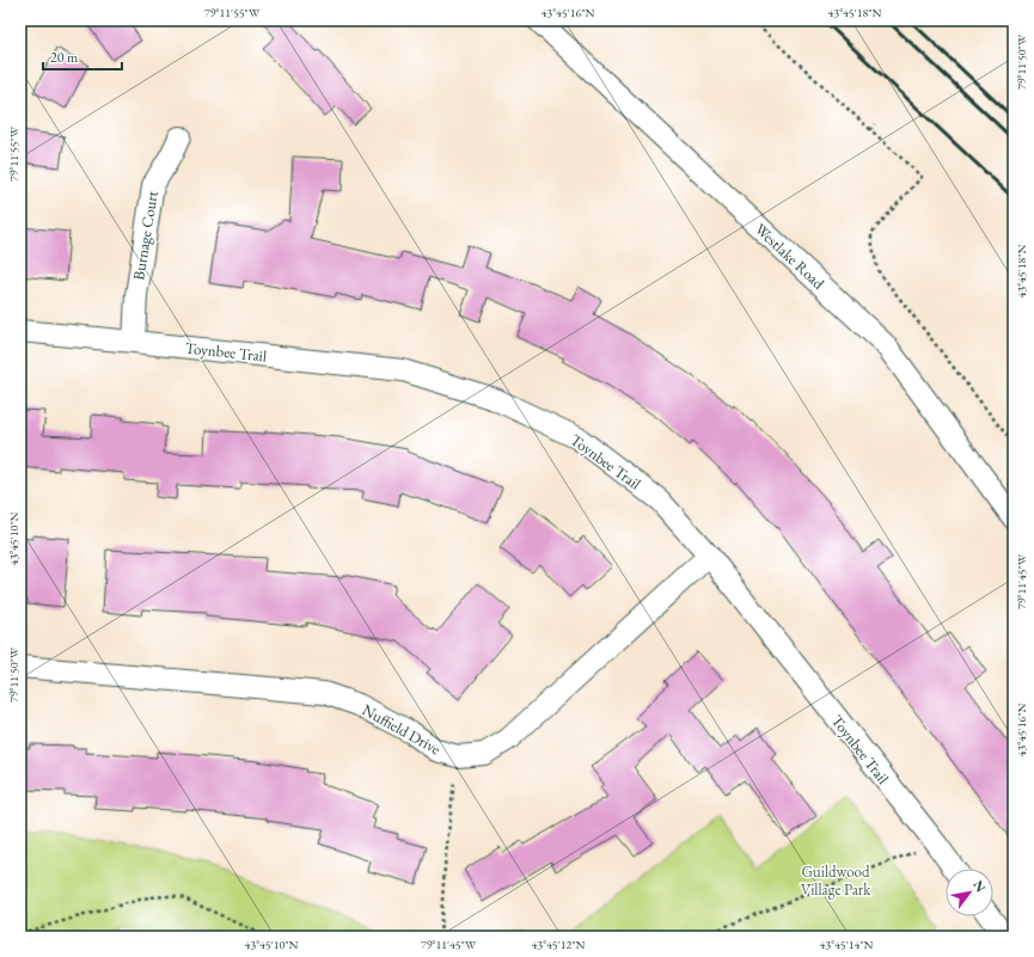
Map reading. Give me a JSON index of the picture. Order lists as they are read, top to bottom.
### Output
{
  "streets": {
    "street": [
      "Burnage Court",
      "Westlake Road",
      "Toynbee Trail",
      "Nuffield Drive"
    ]
  },
  "crossings": [
    ["Burnage Court", "Toynbee Trail"],
    ["Toynbee Trail", "Nuffield Drive"]
  ],
  "parks": ["Guildwood Village Park"],
  "scale_bar": "20 m",
  "north": "top right",
  "coordinates": [
    "79°11'55\"W",
    "43°45'16\"N",
    "43°45'18\"N",
    "79°11'50\"W",
    "43°45'10\"N",
    "79°11'45\"W",
    "43°45'12\"N",
    "43°45'14\"N"
  ]
}
